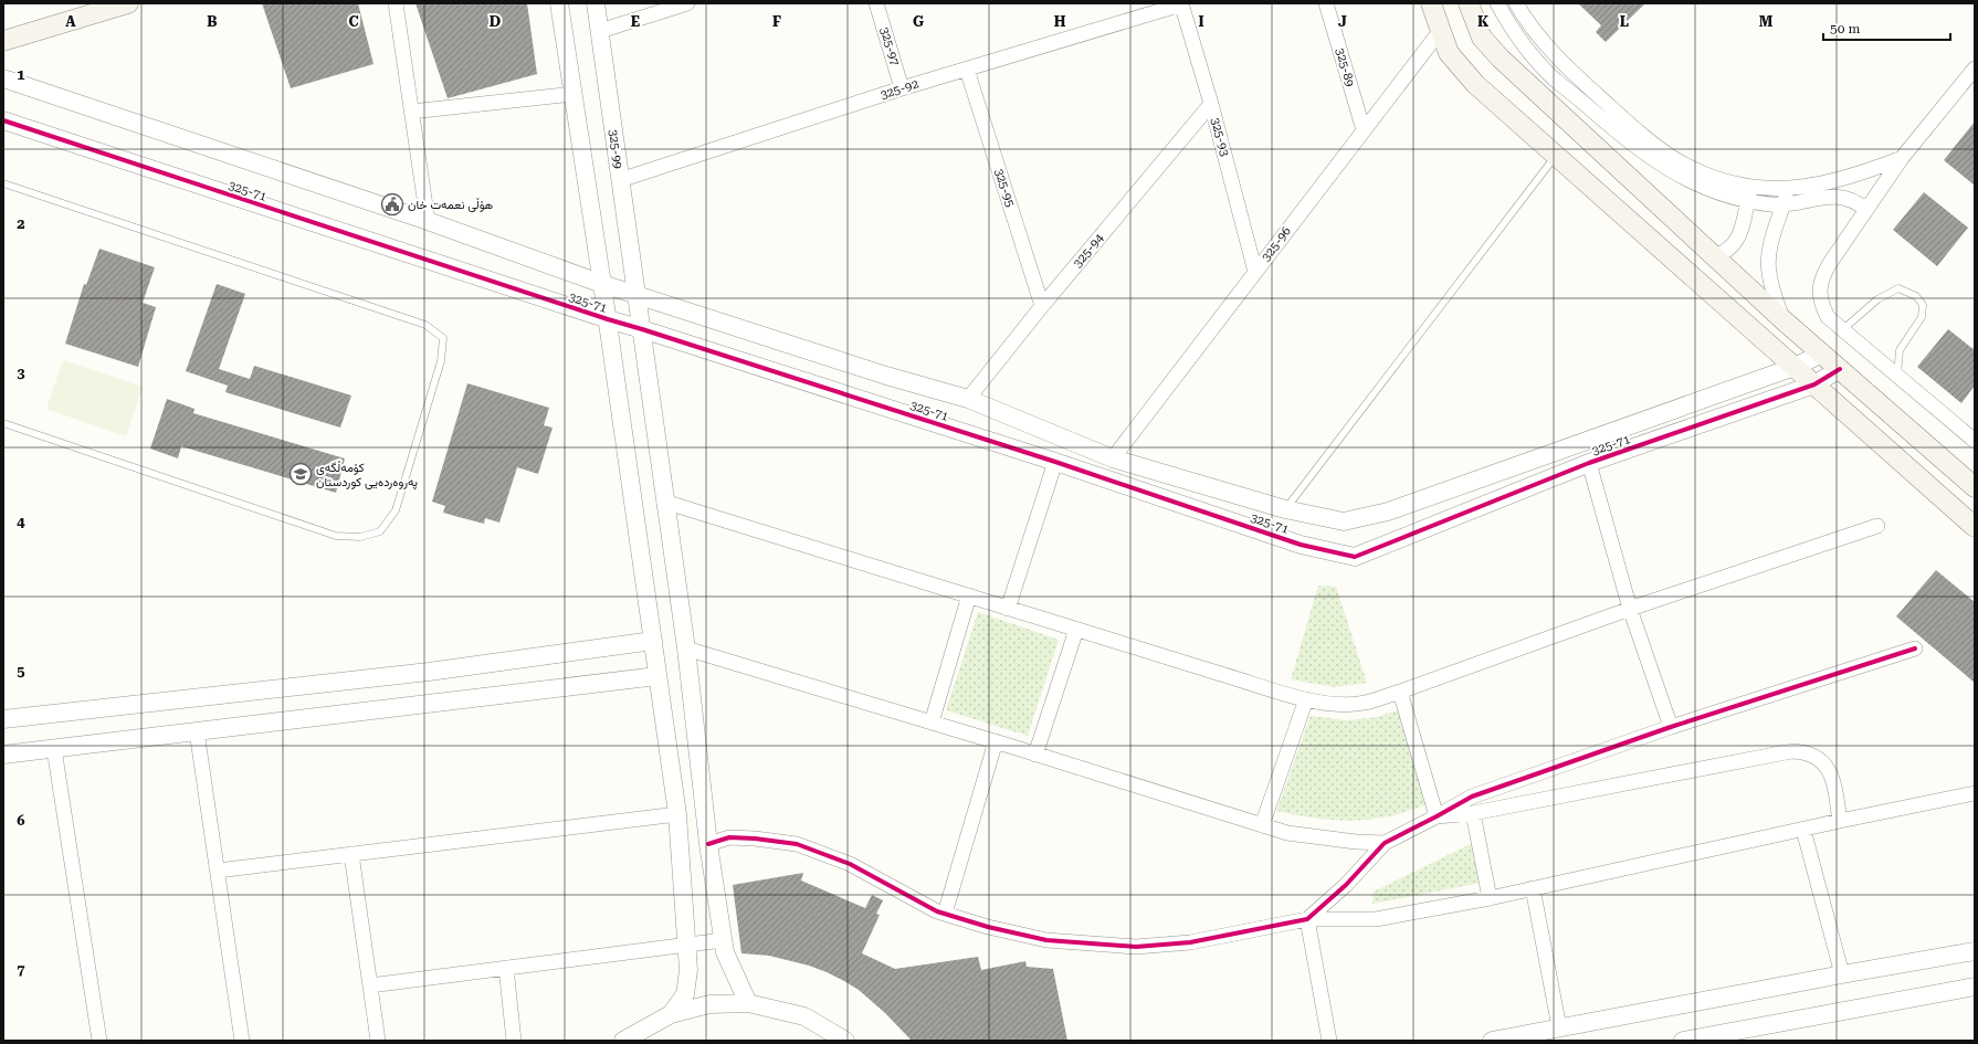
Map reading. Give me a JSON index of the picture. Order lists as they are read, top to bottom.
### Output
{
  "streets": {
    "street": [
      "325-97",
      "325-89",
      "325-92",
      "325-93",
      "325-99",
      "325-95",
      "325-71",
      "325-96",
      "325-94"
    ]
  },
  "crossings": [
    ["325-97", "325-92"],
    ["325-89", "325-96"],
    ["325-92", "325-93"],
    ["325-92", "325-99"],
    ["325-92", "325-95"],
    ["325-93", "325-96"],
    ["325-93", "325-94"],
    ["325-99", "325-71"],
    ["325-95", "325-94"],
    ["325-71", "325-96"],
    ["325-71", "325-94"]
  ],
  "places": {
    "public building": ["هۆڵی نعمەت خان"],
    "school or university": ["كۆمەڵگەی پەروەردەیی كوردستان"]
  },
  "scale_bar": "50 m",
  "grid": {
    "columns": [
      "A",
      "B",
      "C",
      "D",
      "E",
      "F",
      "G",
      "H",
      "I",
      "J",
      "K",
      "L",
      "M"
    ],
    "rows": [
      "1",
      "2",
      "3",
      "4",
      "5",
      "6",
      "7"
    ]
  }
}
